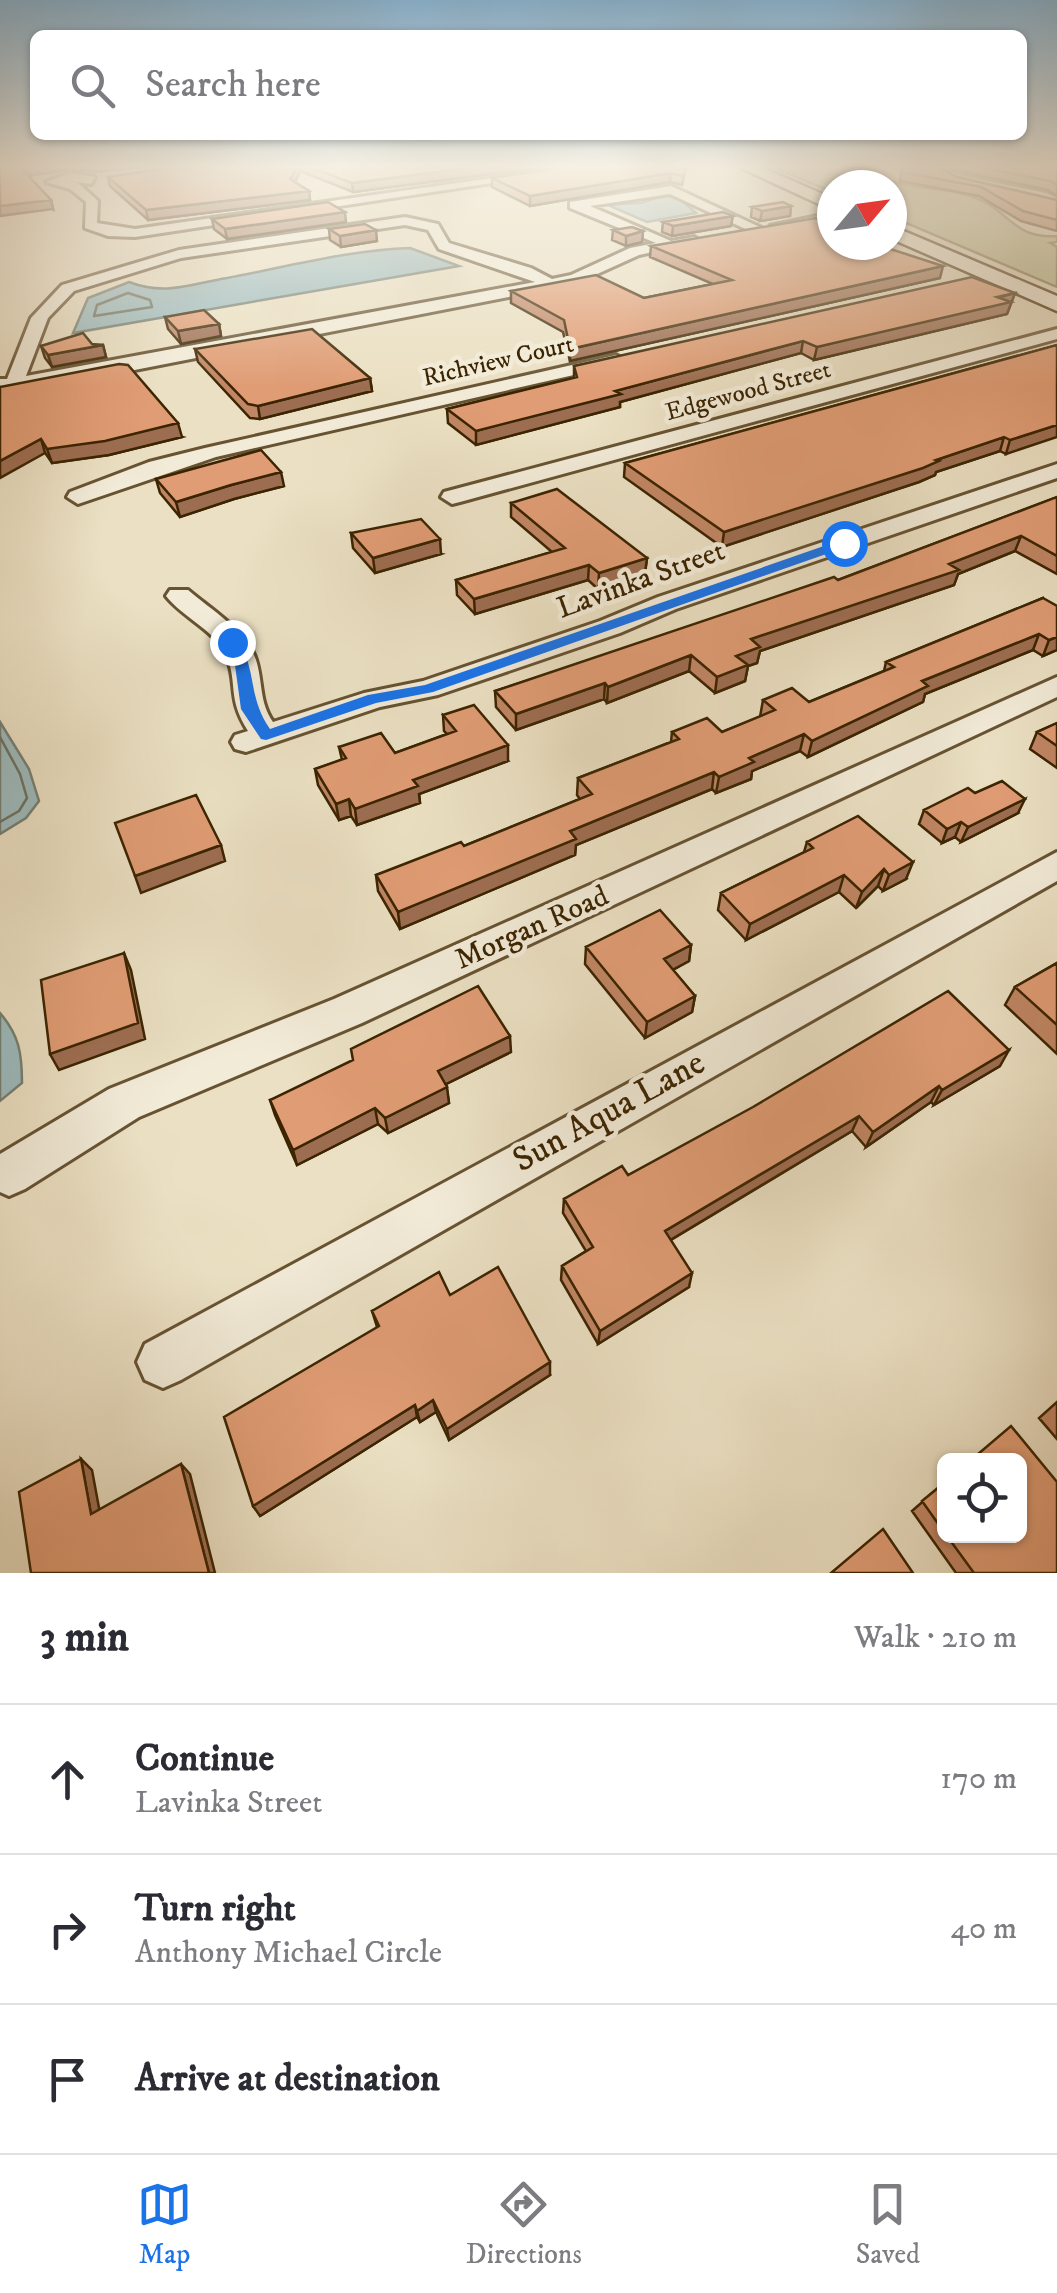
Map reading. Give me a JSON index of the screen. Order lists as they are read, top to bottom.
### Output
{
  "streets": {
    "street": [
      "Richview Court",
      "Edgewood Street",
      "Lavinka Street",
      "Morgan Road",
      "Sun Aqua Lane"
    ]
  },
  "north": "top right",
  "page": {
    "search": "Search here",
    "heading": ["3 min", "Walk · 210 m"],
    "list": [
      ["Continue", "Lavinka Street", "170 m"],
      ["Turn right", "Anthony Michael Circle", "40 m"],
      "Arrive at destination"
    ],
    "nav": ["Map", "Directions", "Saved"]
  }
}
